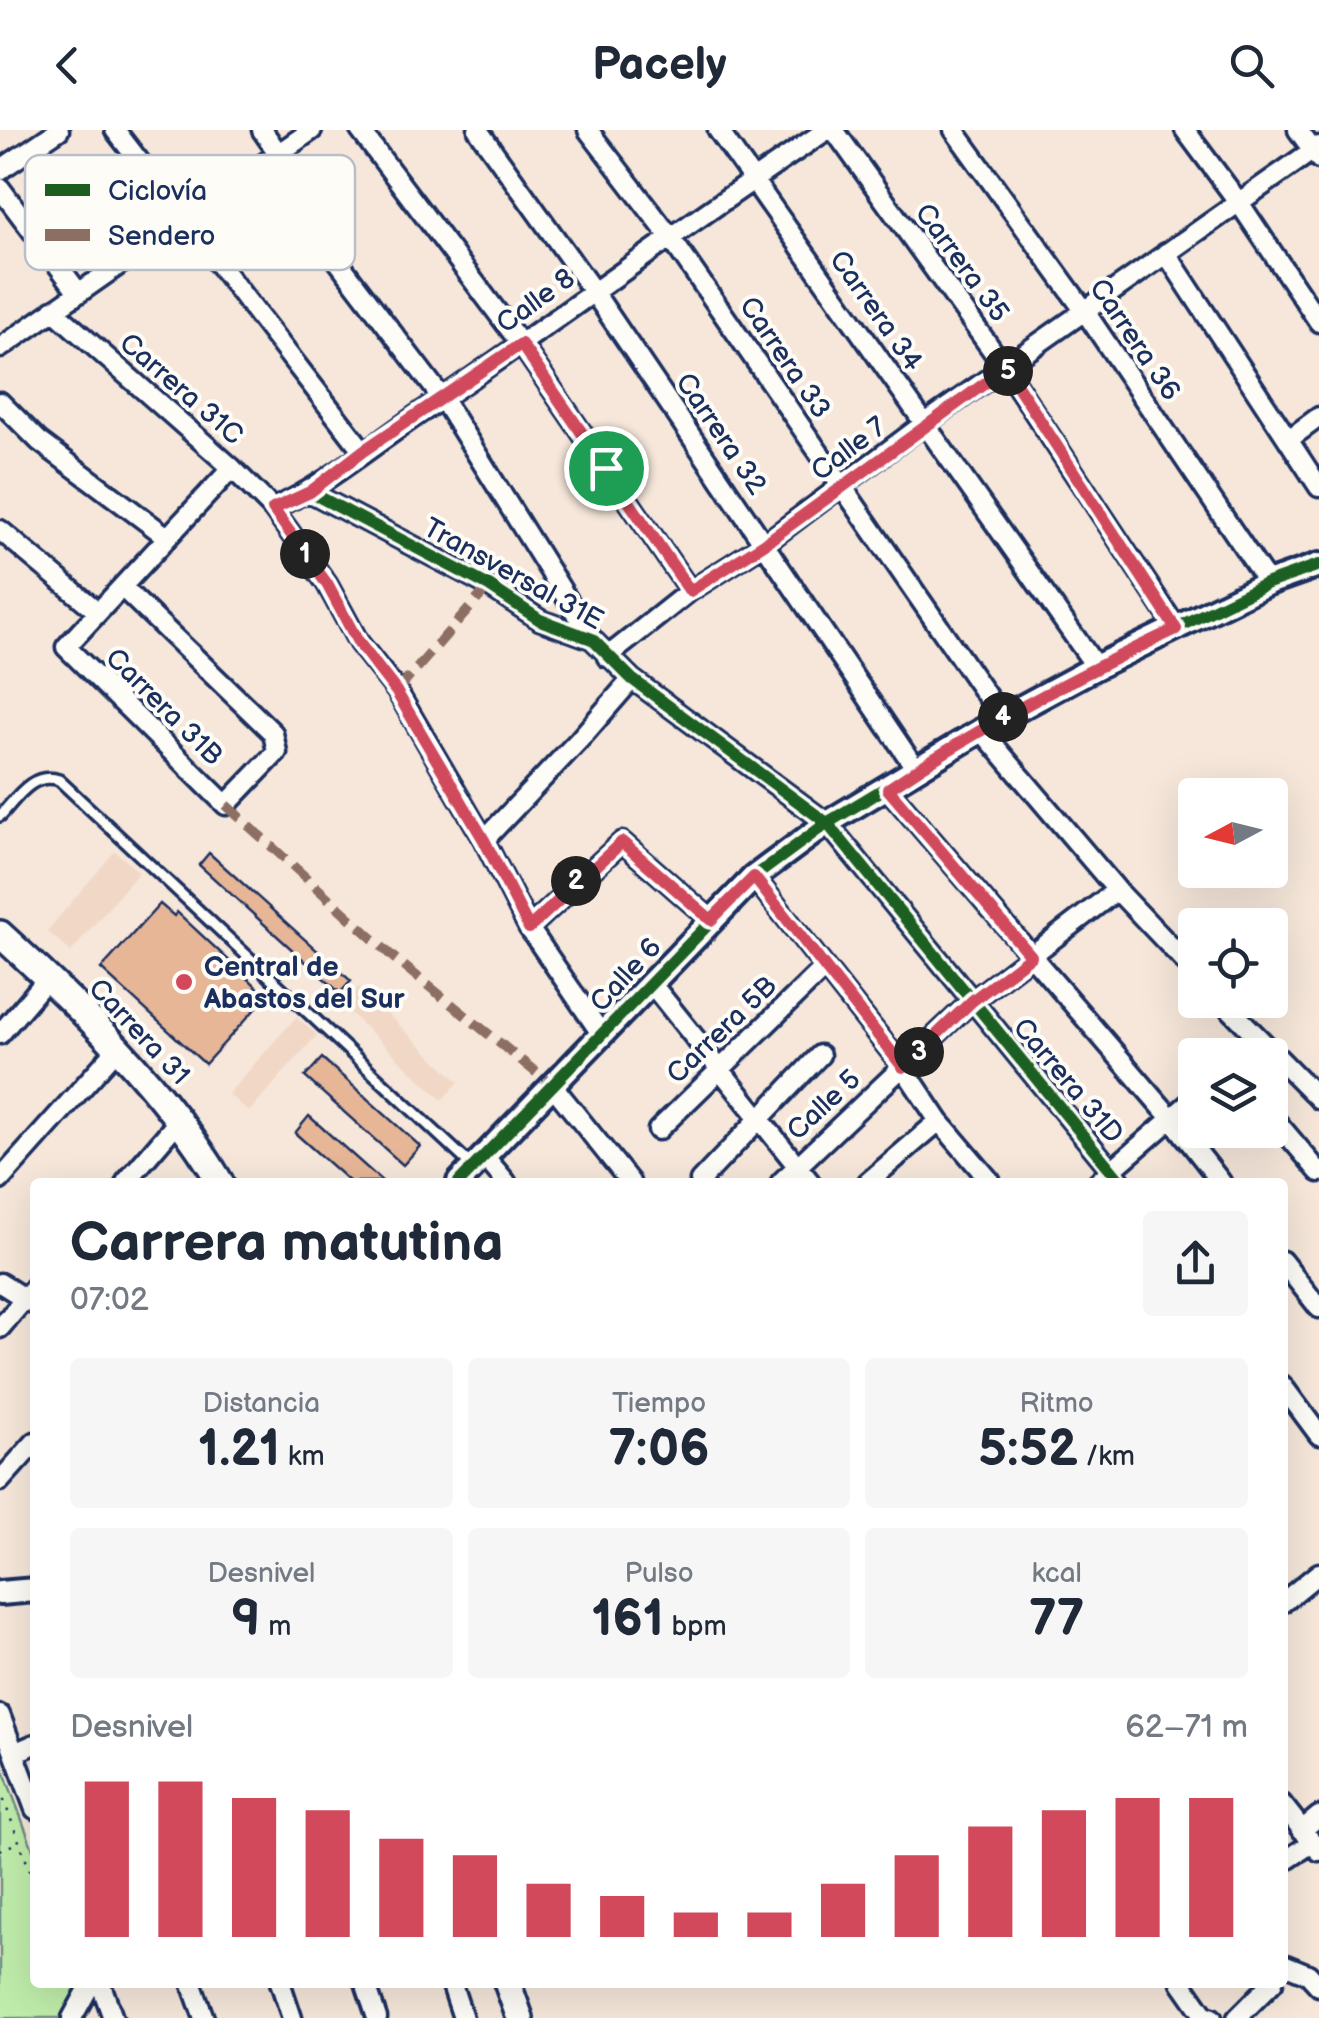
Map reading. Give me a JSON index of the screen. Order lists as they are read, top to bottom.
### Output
{
  "streets": {
    "main road": ["Carrera 31"],
    "street": [
      "Carrera 35",
      "Calle 8",
      "Carrera 34",
      "Carrera 36",
      "Carrera 33",
      "Carrera 31C",
      "Carrera 32",
      "Calle 7",
      "Transversal 31E",
      "Carrera 31B",
      "Calle 6",
      "Carrera 5B",
      "Carrera 31D",
      "Calle 5"
    ]
  },
  "crossings": [
    ["Carrera 35", "Calle 8"],
    ["Carrera 35", "Calle 7"],
    ["Carrera 35", "Calle 6"],
    ["Calle 8", "Carrera 34"],
    ["Calle 8", "Carrera 33"],
    ["Calle 8", "Carrera 31C"],
    ["Calle 8", "Carrera 32"],
    ["Calle 8", "Transversal 31E"],
    ["Carrera 34", "Calle 7"],
    ["Carrera 34", "Calle 6"],
    ["Carrera 36", "Calle 7"],
    ["Carrera 36", "Calle 6"],
    ["Carrera 33", "Calle 7"],
    ["Carrera 33", "Calle 6"],
    ["Carrera 33", "Calle 5"],
    ["Carrera 31C", "Calle 6"],
    ["Carrera 32", "Calle 7"],
    ["Carrera 32", "Calle 6"],
    ["Calle 7", "Transversal 31E"],
    ["Transversal 31E", "Calle 6"],
    ["Transversal 31E", "Carrera 31D"],
    ["Calle 6", "Carrera 31D"],
    ["Carrera 31D", "Calle 5"]
  ],
  "places": ["Central de Abastos del Sur"],
  "legend": ["Ciclovía", "Sendero"],
  "north": "left",
  "page": {
    "header": "Pacely",
    "pins": [
      "5",
      "1",
      "4",
      "2",
      "3"
    ],
    "heading": ["Carrera matutina", "07:02"],
    "stats": [
      ["Distancia", "1.21 km"],
      ["Tiempo", "7:06"],
      ["Ritmo", "5:52 /km"],
      ["Desnivel", "9 m"],
      ["Pulso", "161 bpm"],
      ["kcal", "77"]
    ],
    "chart": ["Desnivel", "62–71 m"]
  }
}
